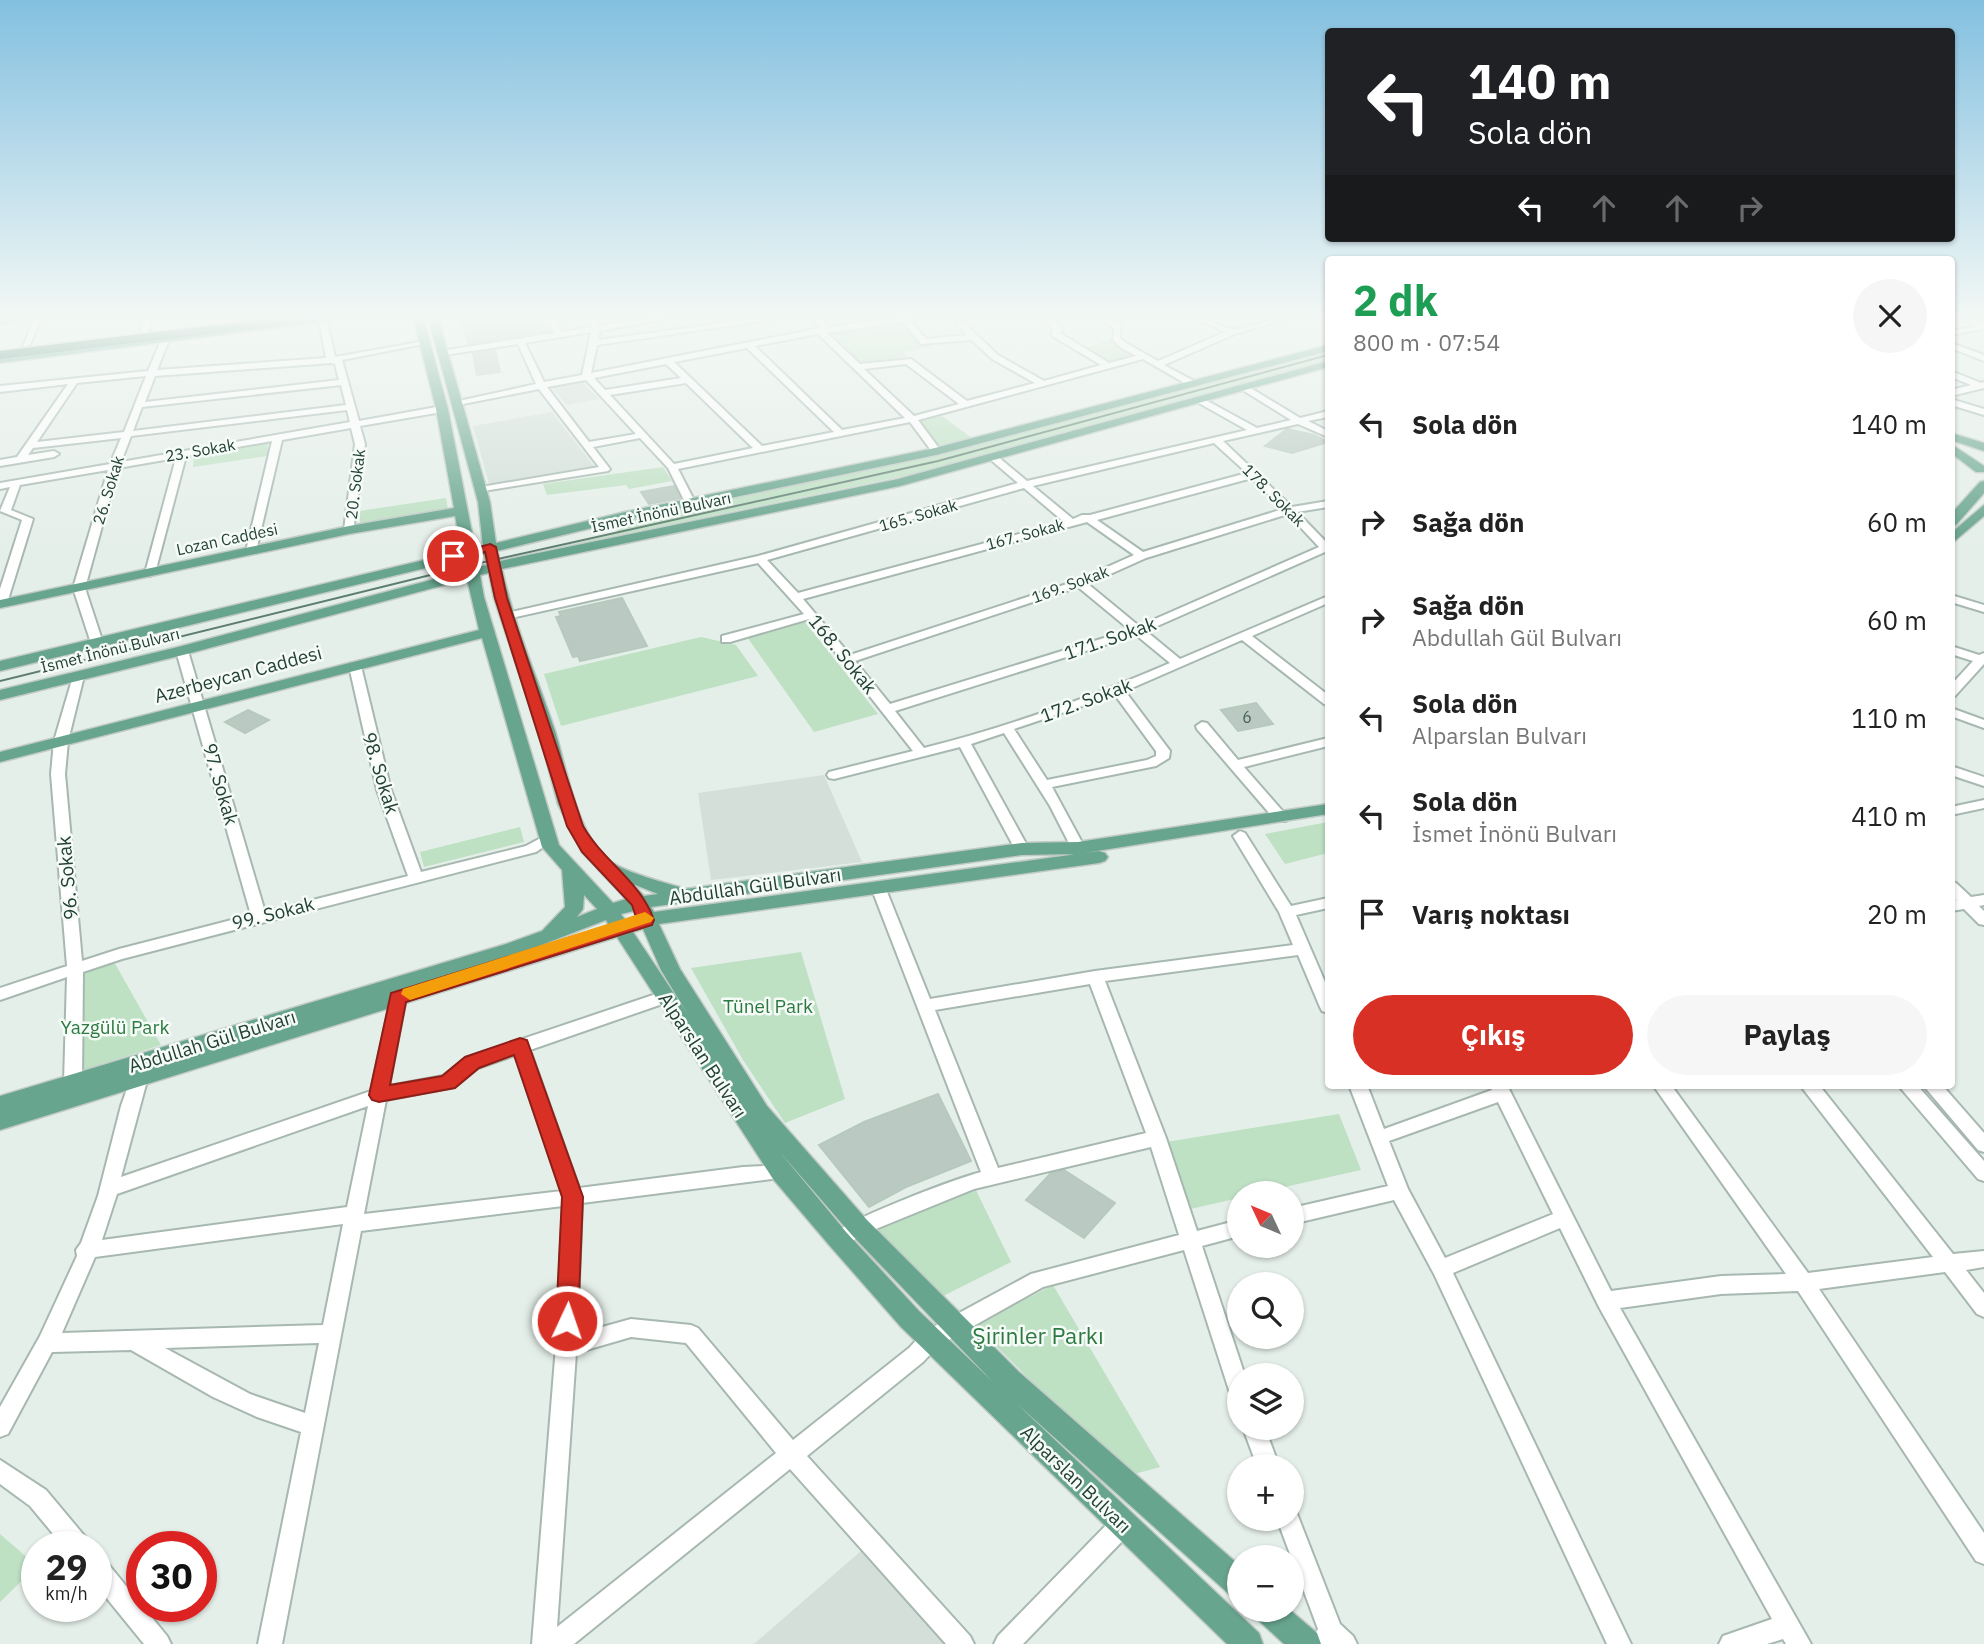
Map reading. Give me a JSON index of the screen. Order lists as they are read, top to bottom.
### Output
{
  "streets": {
    "main road": [
      "İsmet İnönü Bulvarı",
      "Lozan Caddesi",
      "Azerbeycan Caddesi",
      "Abdullah Gül Bulvarı",
      "Alparslan Bulvarı"
    ],
    "street": [
      "23. Sokak",
      "20. Sokak",
      "26. Sokak",
      "178. Sokak",
      "165. Sokak",
      "167. Sokak",
      "169. Sokak",
      "171. Sokak",
      "168. Sokak",
      "172. Sokak",
      "98. Sokak",
      "97. Sokak",
      "96. Sokak",
      "99. Sokak"
    ]
  },
  "crossings": [
    ["23. Sokak", "20. Sokak"],
    ["23. Sokak", "26. Sokak"],
    ["23. Sokak", "Alparslan Bulvarı"],
    ["20. Sokak", "Lozan Caddesi"],
    ["26. Sokak", "Lozan Caddesi"],
    ["178. Sokak", "165. Sokak"],
    ["178. Sokak", "167. Sokak"],
    ["178. Sokak", "169. Sokak"],
    ["İsmet İnönü Bulvarı", "97. Sokak"],
    ["İsmet İnönü Bulvarı", "96. Sokak"],
    ["İsmet İnönü Bulvarı", "Alparslan Bulvarı"],
    ["165. Sokak", "168. Sokak"],
    ["165. Sokak", "Alparslan Bulvarı"],
    ["167. Sokak", "168. Sokak"],
    ["Lozan Caddesi", "Alparslan Bulvarı"],
    ["169. Sokak", "168. Sokak"],
    ["171. Sokak", "168. Sokak"],
    ["168. Sokak", "172. Sokak"],
    ["Azerbeycan Caddesi", "98. Sokak"],
    ["Azerbeycan Caddesi", "97. Sokak"],
    ["Azerbeycan Caddesi", "96. Sokak"],
    ["Azerbeycan Caddesi", "Alparslan Bulvarı"],
    ["98. Sokak", "99. Sokak"],
    ["97. Sokak", "99. Sokak"],
    ["96. Sokak", "Abdullah Gül Bulvarı"],
    ["96. Sokak", "99. Sokak"],
    ["Abdullah Gül Bulvarı", "Alparslan Bulvarı"],
    ["99. Sokak", "Alparslan Bulvarı"]
  ],
  "parks": ["Tünel Park", "Yazgülü Park", "Şirinler Parkı"],
  "house_numbers": ["6"],
  "north": "top left",
  "page": {
    "turn": ["140 m", "Sola dön"],
    "heading": ["2 dk", "800 m · 07:54"],
    "list": [
      {
        "name": "Sola dön",
        "value": "140 m"
      },
      {
        "name": "Sağa dön",
        "value": "60 m"
      },
      {
        "name": "Sağa dön",
        "note": "Abdullah Gül Bulvarı",
        "value": "60 m"
      },
      {
        "name": "Sola dön",
        "note": "Alparslan Bulvarı",
        "value": "110 m"
      },
      {
        "name": "Sola dön",
        "note": "İsmet İnönü Bulvarı",
        "value": "410 m"
      },
      {
        "name": "Varış noktası",
        "value": "20 m"
      }
    ],
    "buttons": ["Çıkış", "Paylaş"],
    "map_buttons": ["+", "−"],
    "speed": "29 km/h",
    "limit": "30"
  }
}
